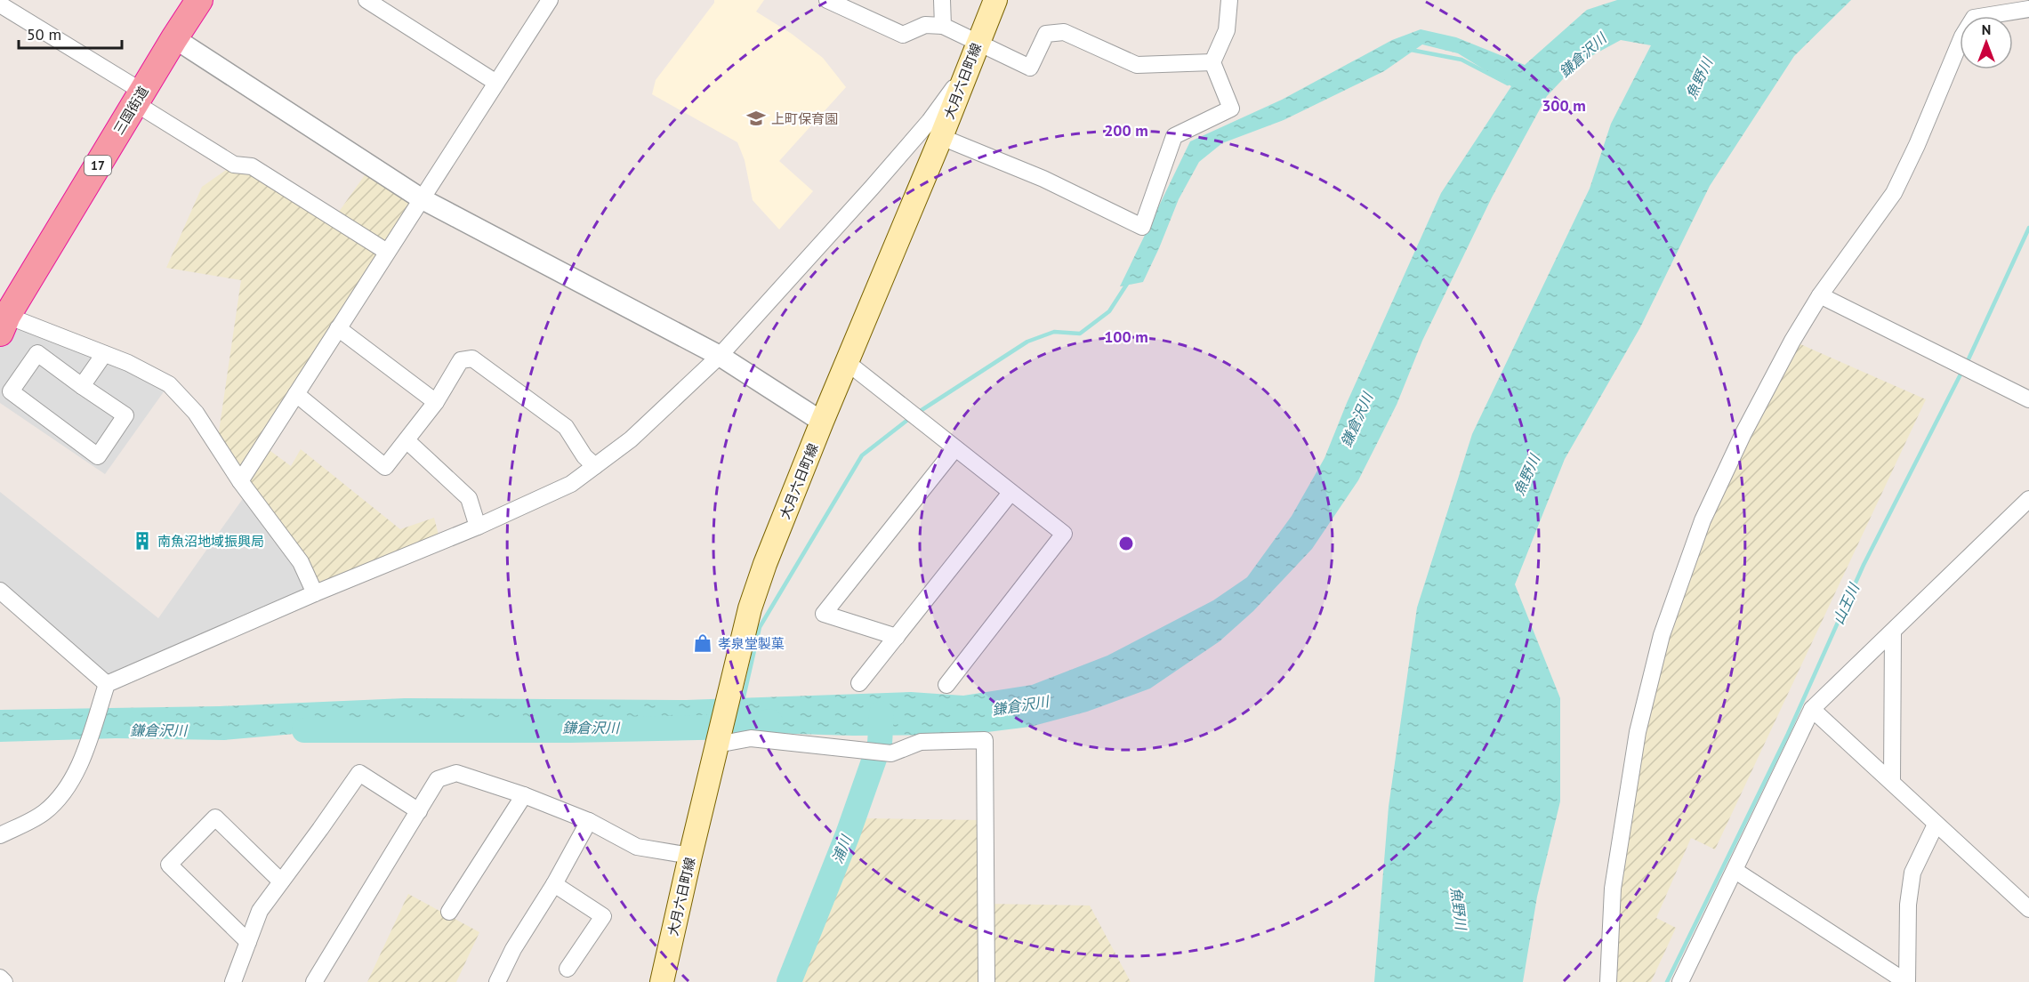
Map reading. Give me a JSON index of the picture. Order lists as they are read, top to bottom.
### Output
{
  "streets": {
    "highway": ["三国街道", "17"],
    "main road": ["大月六日町線"]
  },
  "water": [
    "鎌倉沢川",
    "魚野川",
    "山王川",
    "浦川"
  ],
  "places": {
    "school or university": ["上町保育園"],
    "building": ["南魚沼地域振興局"],
    "shop": ["孝泉堂製菓"]
  },
  "scale_bar": "50 m",
  "north": "top",
  "rings": ["300 m", "200 m", "100 m"]
}
